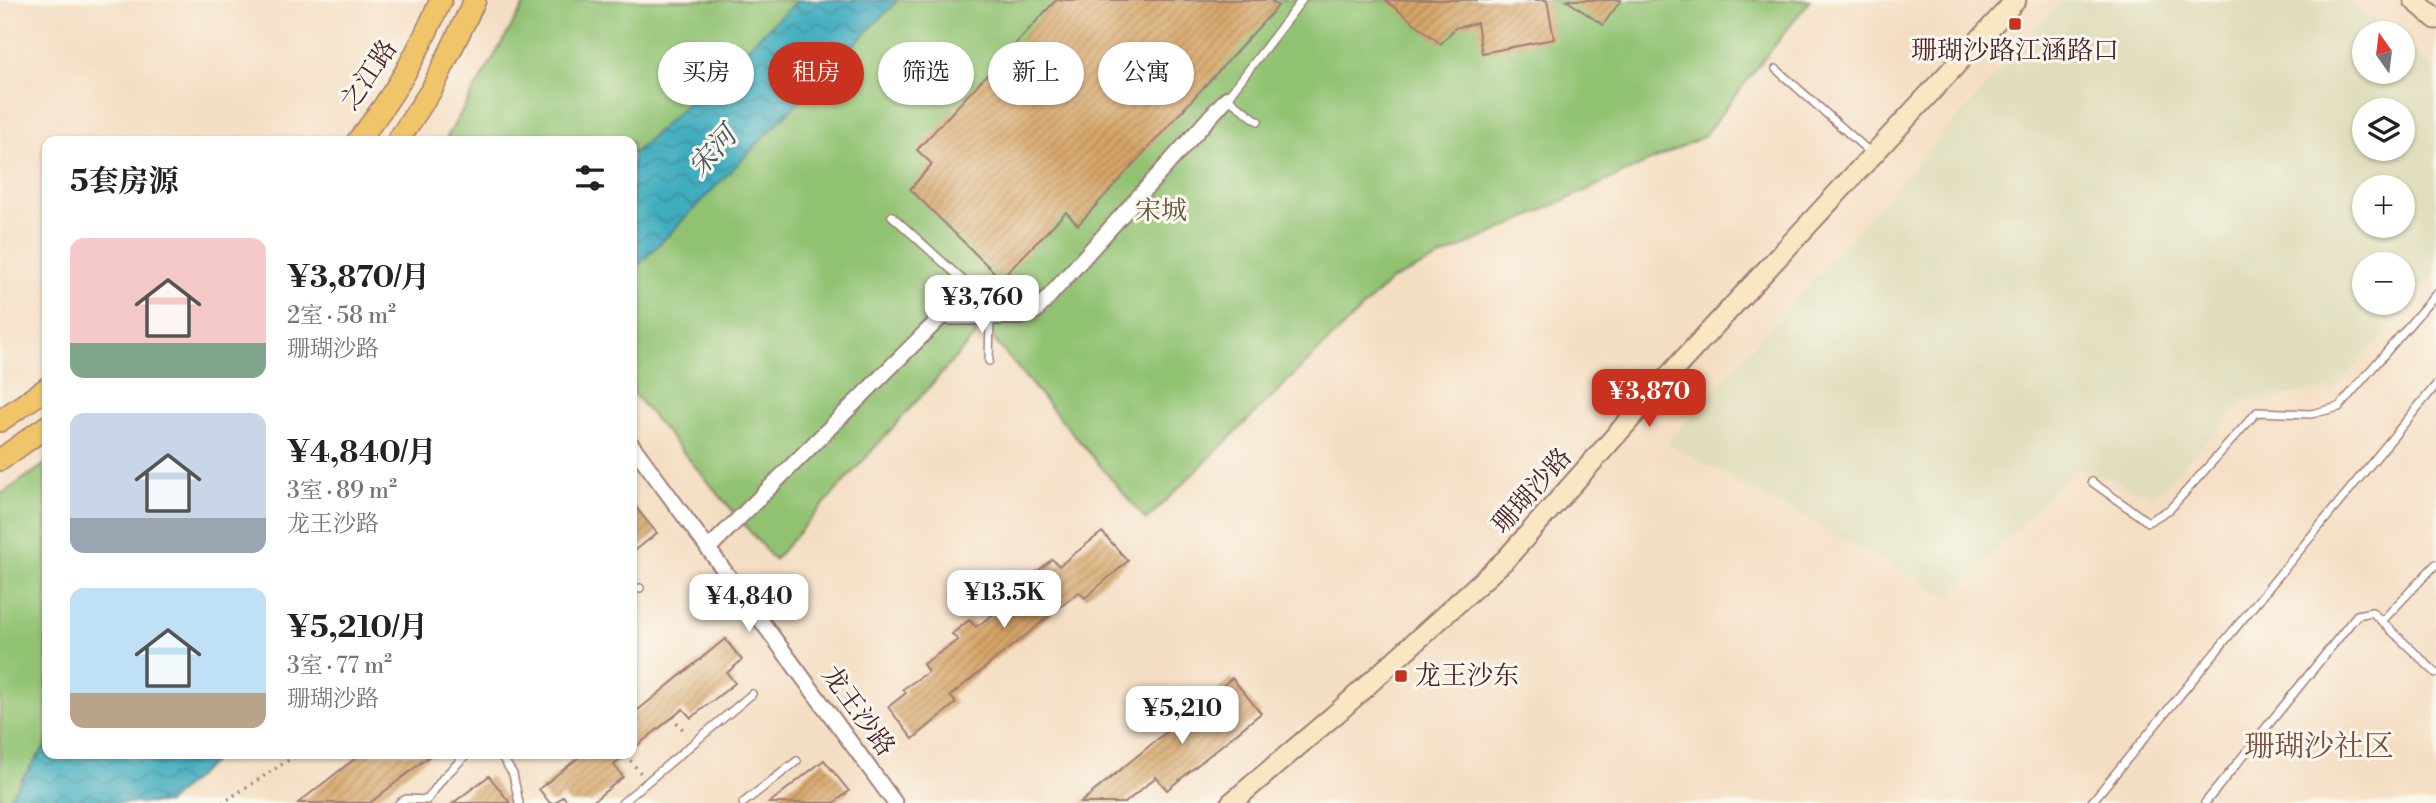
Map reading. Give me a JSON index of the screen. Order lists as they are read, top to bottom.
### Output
{
  "streets": {
    "main road": ["之江路"],
    "street": ["珊瑚沙路", "龙王沙路"]
  },
  "districts": ["珊瑚沙社区"],
  "water": ["宋河"],
  "parks": ["宋城"],
  "places": {
    "transit": ["珊瑚沙路江涵路口", "龙王沙东"]
  },
  "north": "top",
  "page": {
    "map_buttons": ["+", "−"],
    "chip": [
      "买房",
      "租房",
      "筛选",
      "新上",
      "公寓"
    ],
    "heading": "5套房源",
    "list": [
      {
        "name": "¥3,870/月",
        "note": "2室 · 58 m² · 珊瑚沙路"
      },
      {
        "name": "¥4,840/月",
        "note": "3室 · 89 m² · 龙王沙路"
      },
      {
        "name": "¥5,210/月",
        "note": "3室 · 77 m² · 珊瑚沙路"
      }
    ],
    "price": [
      "¥3,760",
      "¥3,870",
      "¥13.5K",
      "¥4,840",
      "¥5,210"
    ]
  }
}
